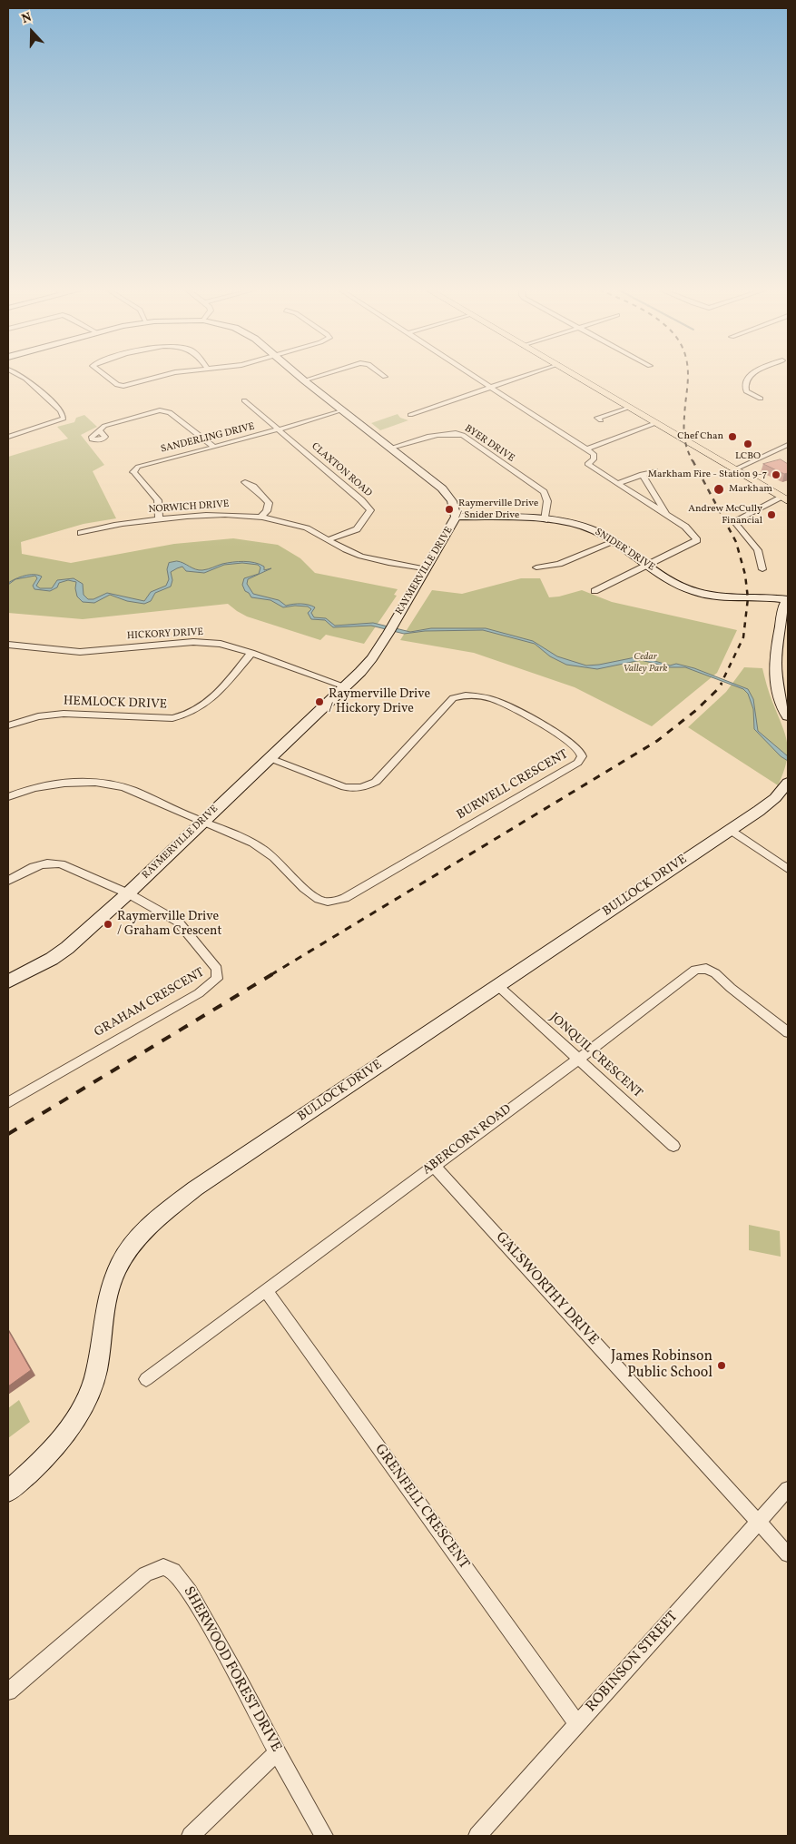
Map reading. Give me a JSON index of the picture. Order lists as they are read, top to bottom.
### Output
{
  "streets": {
    "street": [
      "SANDERLING DRIVE",
      "BYER DRIVE",
      "CLAXTON ROAD",
      "NORWICH DRIVE",
      "SNIDER DRIVE",
      "RAYMERVILLE DRIVE",
      "HICKORY DRIVE",
      "HEMLOCK DRIVE",
      "BURWELL CRESCENT",
      "BULLOCK DRIVE",
      "GRAHAM CRESCENT",
      "JONQUIL CRESCENT",
      "ABERCORN ROAD",
      "GALSWORTHY DRIVE",
      "GRENFELL CRESCENT",
      "ROBINSON STREET",
      "SHERWOOD FOREST DRIVE"
    ]
  },
  "crossings": [
    ["SANDERLING DRIVE", "CLAXTON ROAD"],
    ["SANDERLING DRIVE", "NORWICH DRIVE"],
    ["SANDERLING DRIVE", "RAYMERVILLE DRIVE"],
    ["BYER DRIVE", "SNIDER DRIVE"],
    ["BYER DRIVE", "RAYMERVILLE DRIVE"],
    ["CLAXTON ROAD", "NORWICH DRIVE"],
    ["NORWICH DRIVE", "RAYMERVILLE DRIVE"],
    ["SNIDER DRIVE", "RAYMERVILLE DRIVE"],
    ["RAYMERVILLE DRIVE", "HICKORY DRIVE"],
    ["RAYMERVILLE DRIVE", "BURWELL CRESCENT"],
    ["RAYMERVILLE DRIVE", "GRAHAM CRESCENT"],
    ["HICKORY DRIVE", "HEMLOCK DRIVE"],
    ["BULLOCK DRIVE", "JONQUIL CRESCENT"],
    ["JONQUIL CRESCENT", "ABERCORN ROAD"],
    ["ABERCORN ROAD", "GALSWORTHY DRIVE"],
    ["ABERCORN ROAD", "GRENFELL CRESCENT"],
    ["GALSWORTHY DRIVE", "ROBINSON STREET"],
    ["GRENFELL CRESCENT", "ROBINSON STREET"]
  ],
  "parks": ["Cedar Valley Park"],
  "places": [
    "Chef Chan",
    "LCBO",
    "Markham Fire - Station 9-7",
    "Markham",
    "Raymerville Drive / Snider Drive",
    "Andrew McCully Financial",
    "Raymerville Drive / Hickory Drive",
    "Raymerville Drive / Graham Crescent",
    "James Robinson Public School"
  ],
  "north": "top"
}
